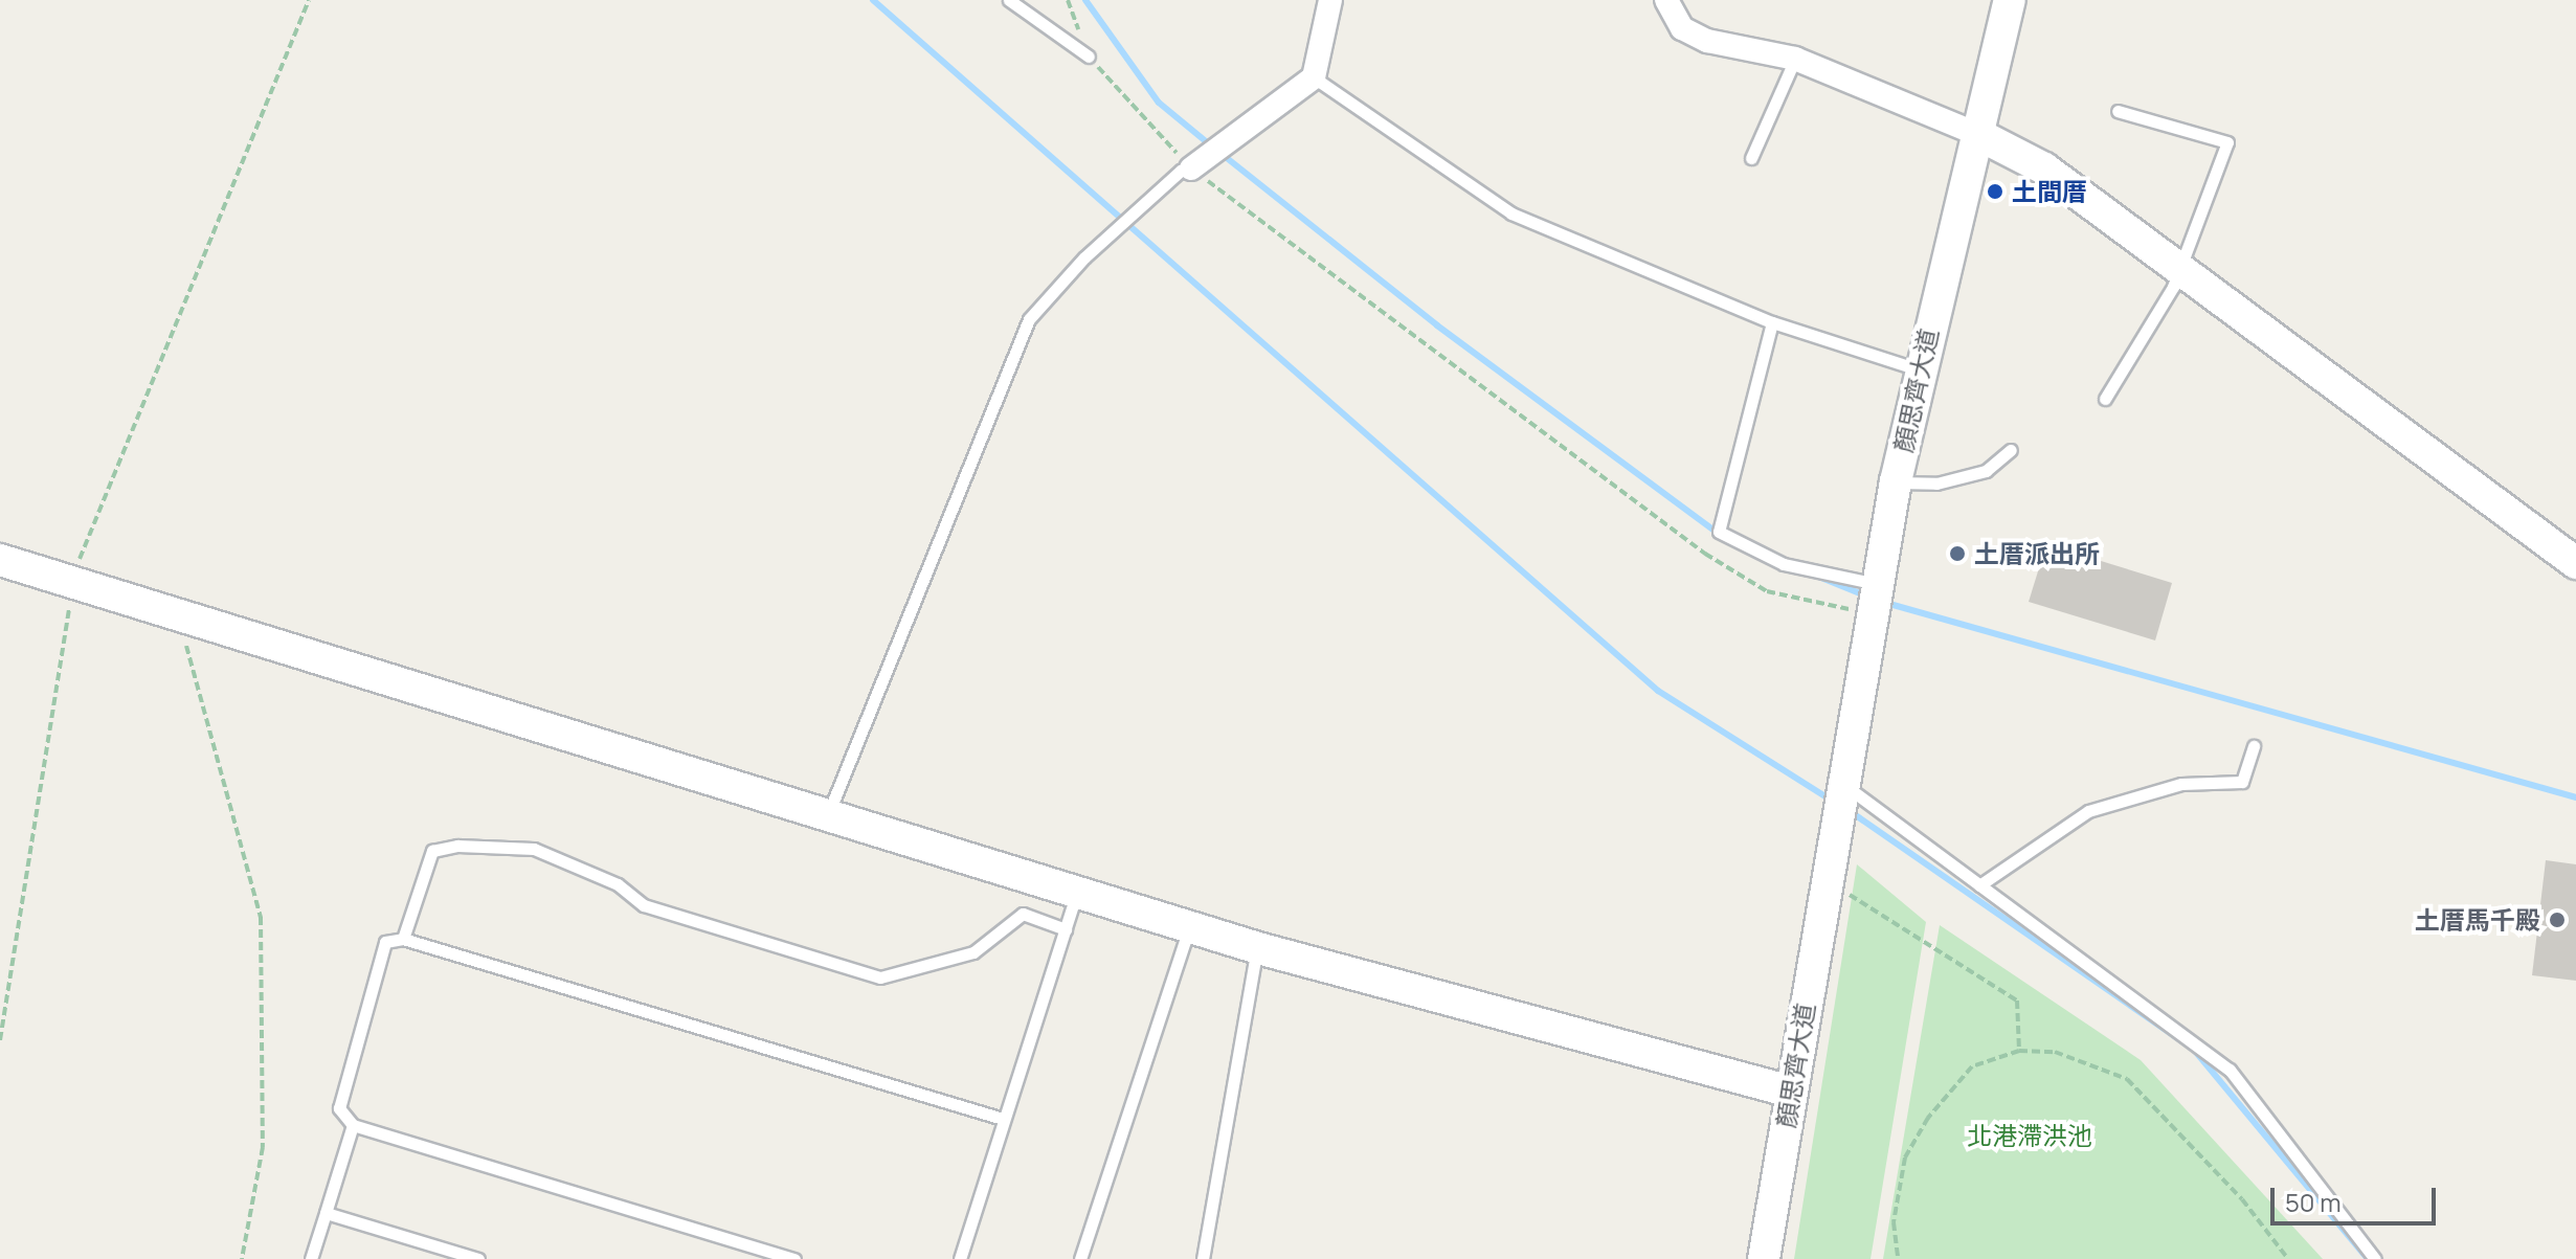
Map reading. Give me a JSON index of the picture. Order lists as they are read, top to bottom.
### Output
{
  "streets": {
    "street": ["顏思齊大道"]
  },
  "parks": ["北港滯洪池"],
  "places": ["土間厝", "土厝派出所", "土厝馬千殿"],
  "scale_bar": "50 m"
}
